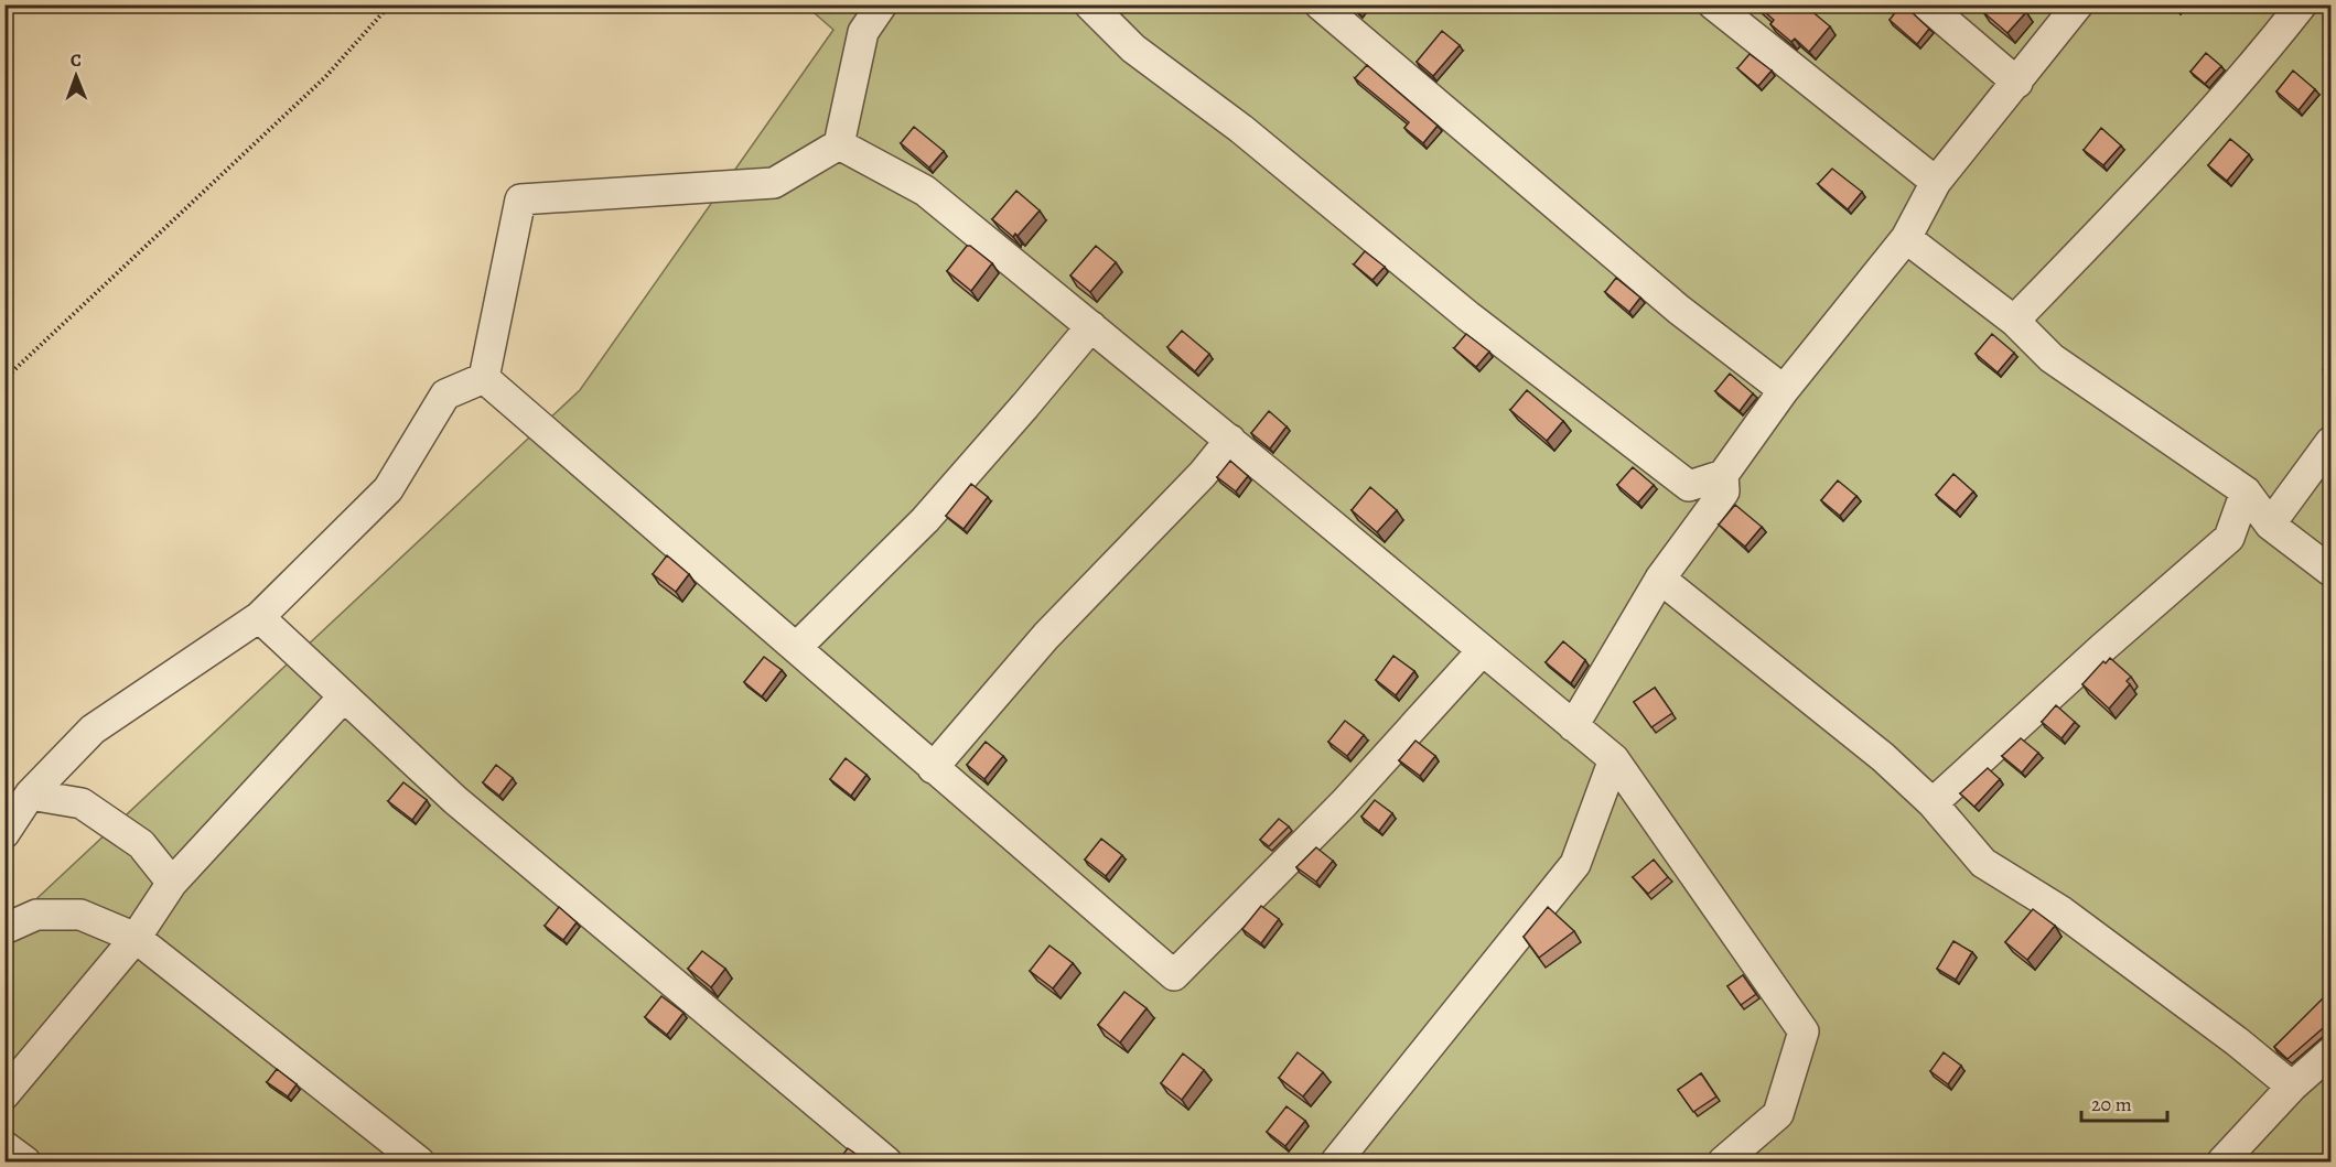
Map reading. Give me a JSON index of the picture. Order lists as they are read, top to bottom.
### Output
{
  "scale_bar": "20 m",
  "north": "top"
}
